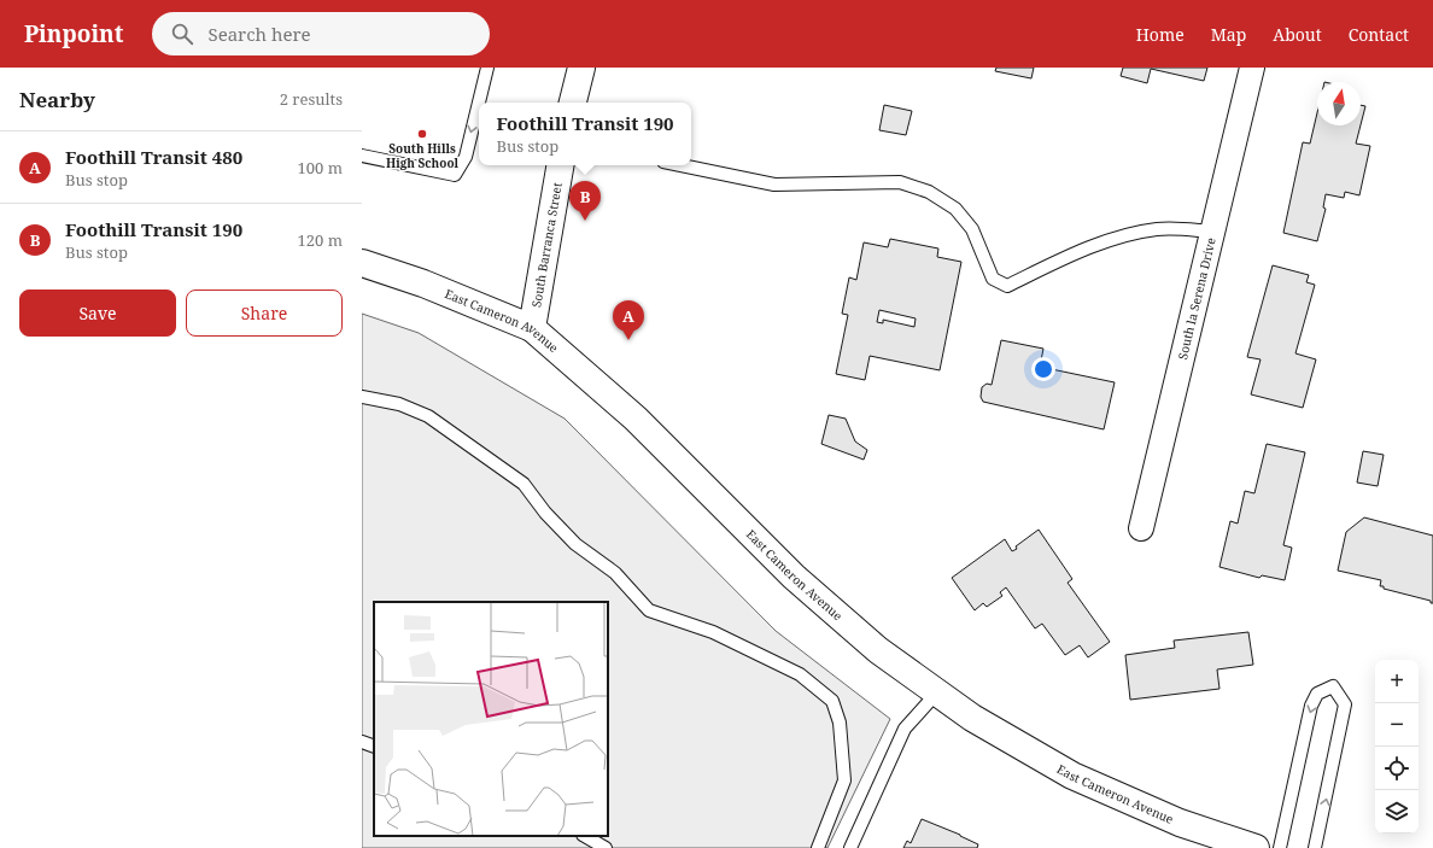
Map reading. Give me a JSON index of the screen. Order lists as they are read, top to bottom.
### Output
{
  "streets": {
    "main road": ["South Barranca Street", "East Cameron Avenue"],
    "street": ["South la Serena Drive"]
  },
  "crossings": [
    ["South Barranca Street", "East Cameron Avenue"]
  ],
  "places": ["South Hills High School"],
  "north": "top",
  "page": {
    "header": "Pinpoint",
    "search": "Search here",
    "nav": [
      "Home",
      "Map",
      "About",
      "Contact"
    ],
    "heading": ["Nearby", "2 results"],
    "popup": ["Foothill Transit 190", "Bus stop"],
    "list": [
      {
        "mark": "A",
        "name": "Foothill Transit 480",
        "note": "Bus stop",
        "value": "100 m"
      },
      {
        "mark": "B",
        "name": "Foothill Transit 190",
        "note": "Bus stop",
        "value": "120 m"
      }
    ],
    "pins": ["B", "A"],
    "buttons": ["Save", "Share"],
    "map_buttons": ["+", "−"]
  }
}
